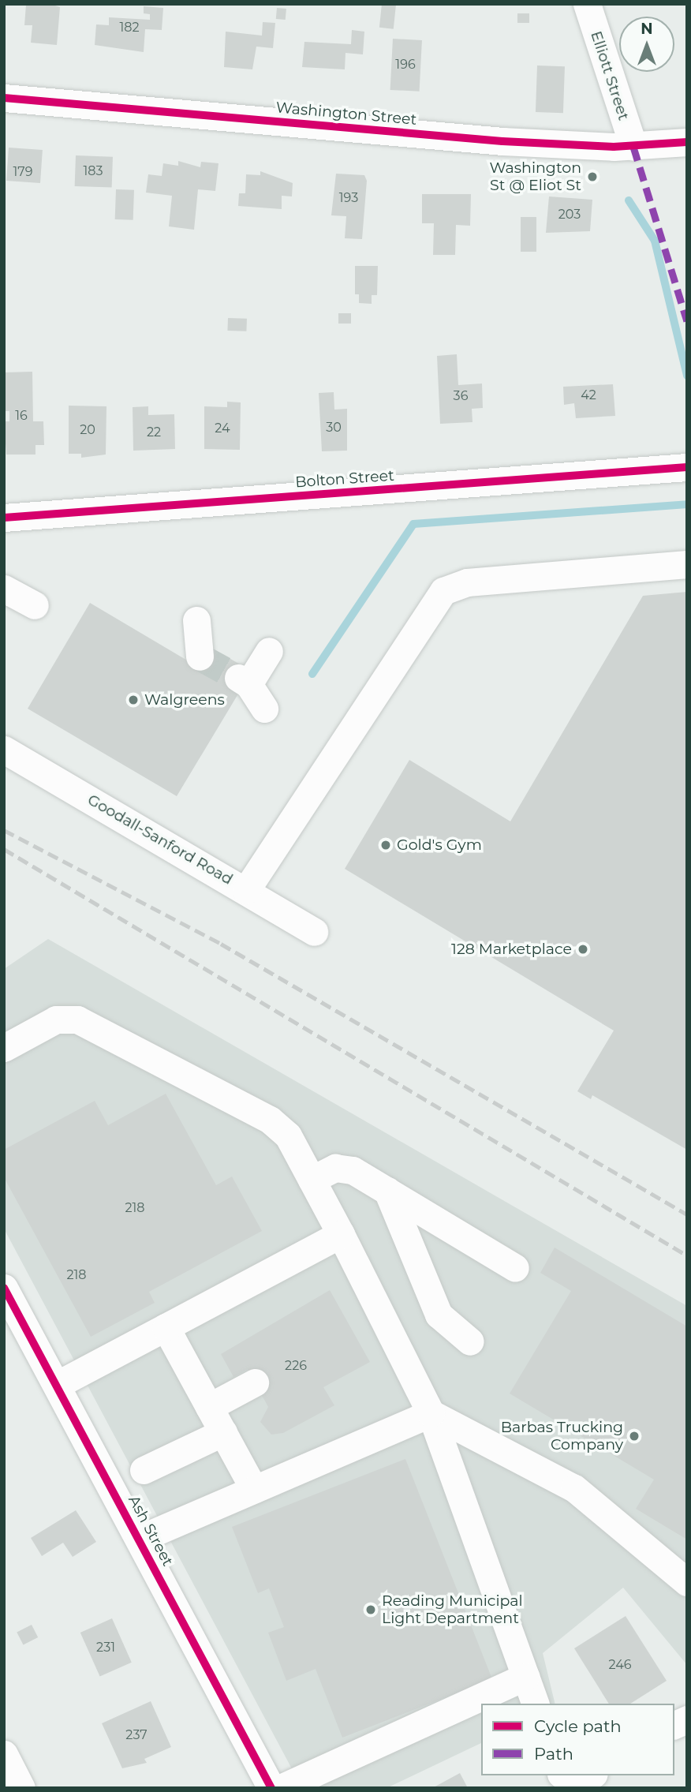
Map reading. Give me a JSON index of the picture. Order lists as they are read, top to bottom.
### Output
{
  "streets": {
    "street": [
      "Elliott Street",
      "Washington Street",
      "Bolton Street",
      "Goodall-Sanford Road",
      "Ash Street"
    ]
  },
  "crossings": [
    ["Elliott Street", "Washington Street"]
  ],
  "places": [
    "Washington St @ Eliot St",
    "Walgreens",
    "Gold's Gym",
    "128 Marketplace",
    "Barbas Trucking Company",
    "Reading Municipal Light Department"
  ],
  "house_numbers": [
    "182",
    "196",
    "183",
    "179",
    "193",
    "203",
    "42",
    "36",
    "16",
    "30",
    "24",
    "20",
    "22",
    "218",
    "218",
    "226",
    "231",
    "246",
    "237"
  ],
  "legend": ["Cycle path", "Path"],
  "north": "top"
}
